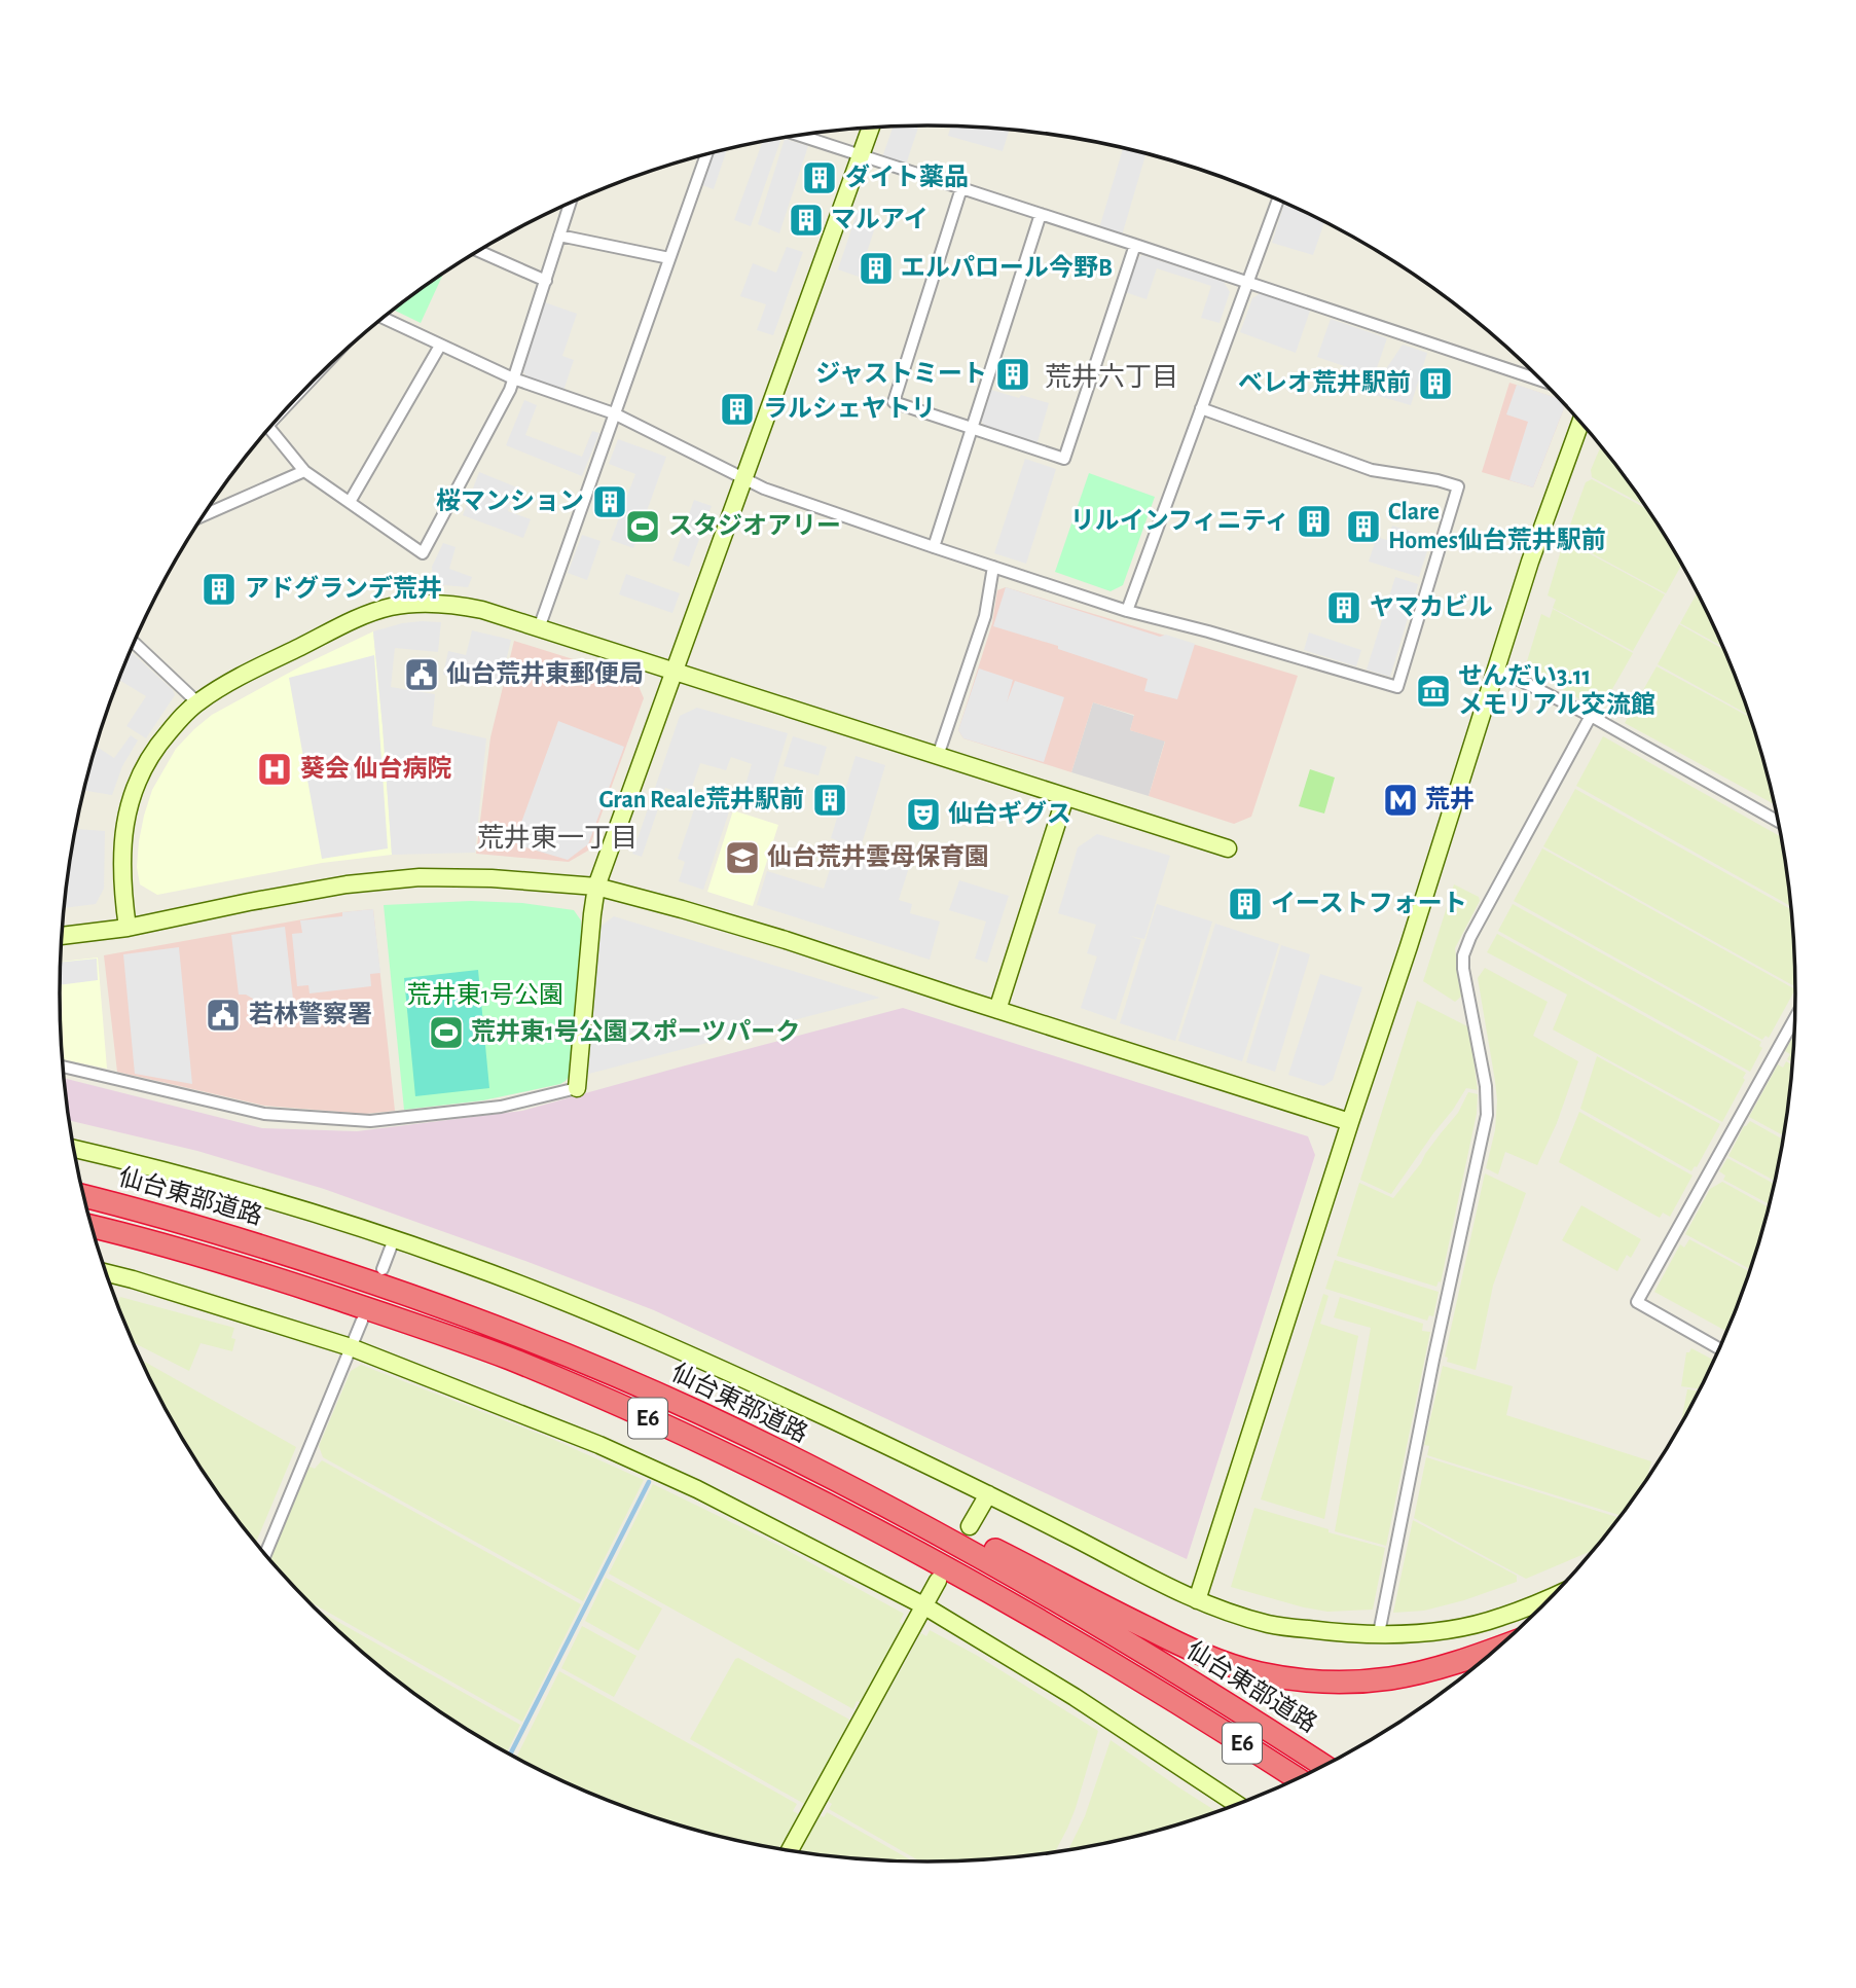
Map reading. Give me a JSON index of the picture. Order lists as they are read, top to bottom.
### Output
{
  "streets": {
    "highway": ["仙台東部道路", "E6"]
  },
  "districts": ["荒井六丁目", "荒井東一丁目"],
  "parks": ["荒井東1号公園"],
  "places": {
    "building": [
      "ダイト薬品",
      "マルアイ",
      "エルパロール今野B",
      "ジャストミート",
      "ベレオ荒井駅前",
      "ラルシェヤトリ",
      "桜マンション",
      "リルインフィニティ",
      "Clare Homes仙台荒井駅前",
      "アドグランデ荒井",
      "ヤマカビル",
      "Gran Reale荒井駅前",
      "イーストフォート"
    ],
    "sports": ["スタジオアリー", "荒井東1号公園スポーツパーク"],
    "public building": ["仙台荒井東郵便局", "若林警察署"],
    "museum": ["せんだい3.11 メモリアル交流館"],
    "hospital": ["葵会 仙台病院"],
    "metro station": ["荒井"],
    "theatre": ["仙台ギグス"],
    "school or university": ["仙台荒井雲母保育園"]
  }
}
